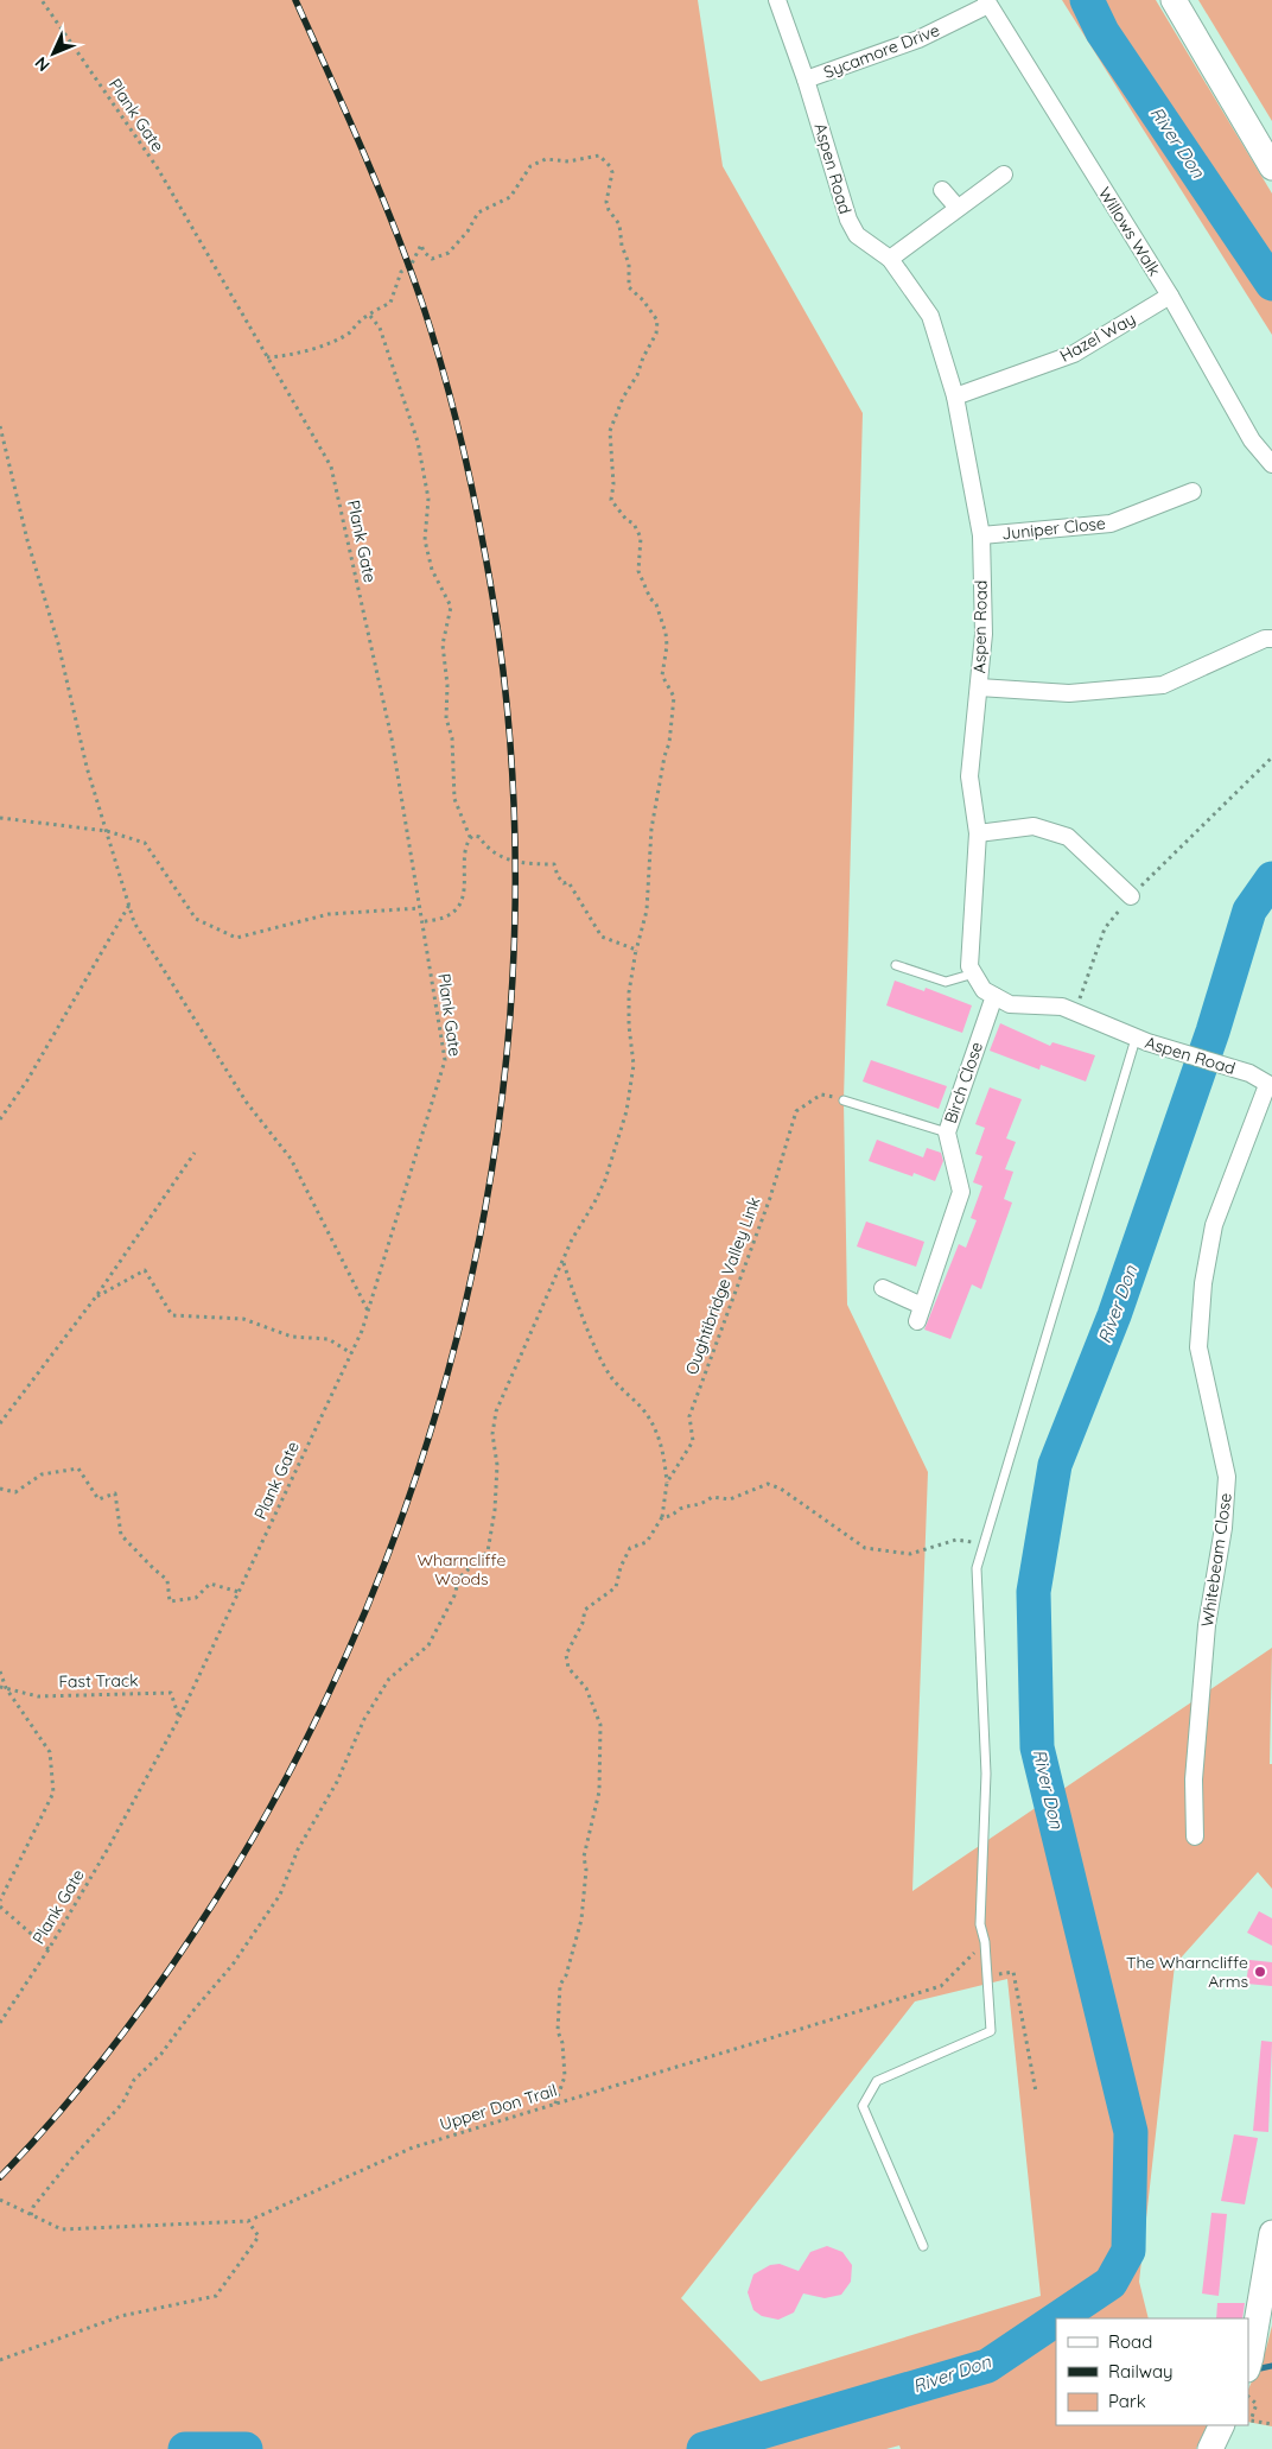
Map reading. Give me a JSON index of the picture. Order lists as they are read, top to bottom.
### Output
{
  "streets": {
    "street": [
      "Sycamore Drive",
      "Aspen Road",
      "Willows Walk",
      "Hazel Way",
      "Juniper Close",
      "Birch Close",
      "Whitebeam Close"
    ],
    "path": [
      "Plank Gate",
      "Oughtibridge Valley Link",
      "Fast Track",
      "Upper Don Trail"
    ]
  },
  "crossings": [
    ["Sycamore Drive", "Aspen Road"],
    ["Sycamore Drive", "Willows Walk"],
    ["Plank Gate", "Fast Track"],
    ["Aspen Road", "Hazel Way"],
    ["Aspen Road", "Juniper Close"],
    ["Aspen Road", "Birch Close"],
    ["Aspen Road", "Whitebeam Close"],
    ["Willows Walk", "Hazel Way"]
  ],
  "water": ["River Don"],
  "parks": ["Wharncliffe Woods"],
  "places": ["The Wharncliffe Arms"],
  "legend": ["Road", "Railway", "Park"],
  "north": "bottom left"
}
